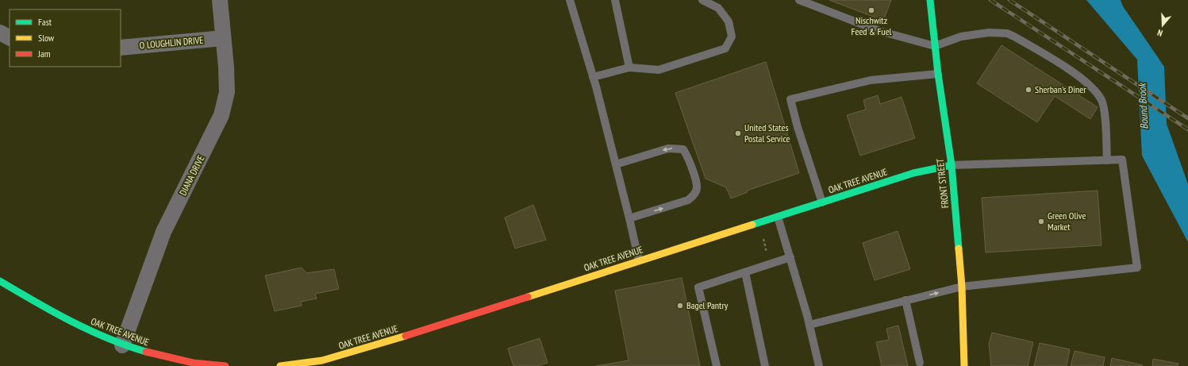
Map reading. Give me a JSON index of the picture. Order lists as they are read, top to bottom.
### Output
{
  "streets": {
    "street": [
      "O LOUGHLIN DRIVE",
      "DIANA DRIVE",
      "OAK TREE AVENUE",
      "FRONT STREET"
    ]
  },
  "crossings": [
    ["O LOUGHLIN DRIVE", "DIANA DRIVE"],
    ["DIANA DRIVE", "OAK TREE AVENUE"],
    ["OAK TREE AVENUE", "FRONT STREET"]
  ],
  "water": ["Bound Brook"],
  "places": [
    "Nischwitz Feed & Fuel",
    "Sherban's Diner",
    "United States Postal Service",
    "Green Olive Market",
    "Bagel Pantry"
  ],
  "legend": ["Fast", "Slow", "Jam"],
  "north": "bottom"
}
